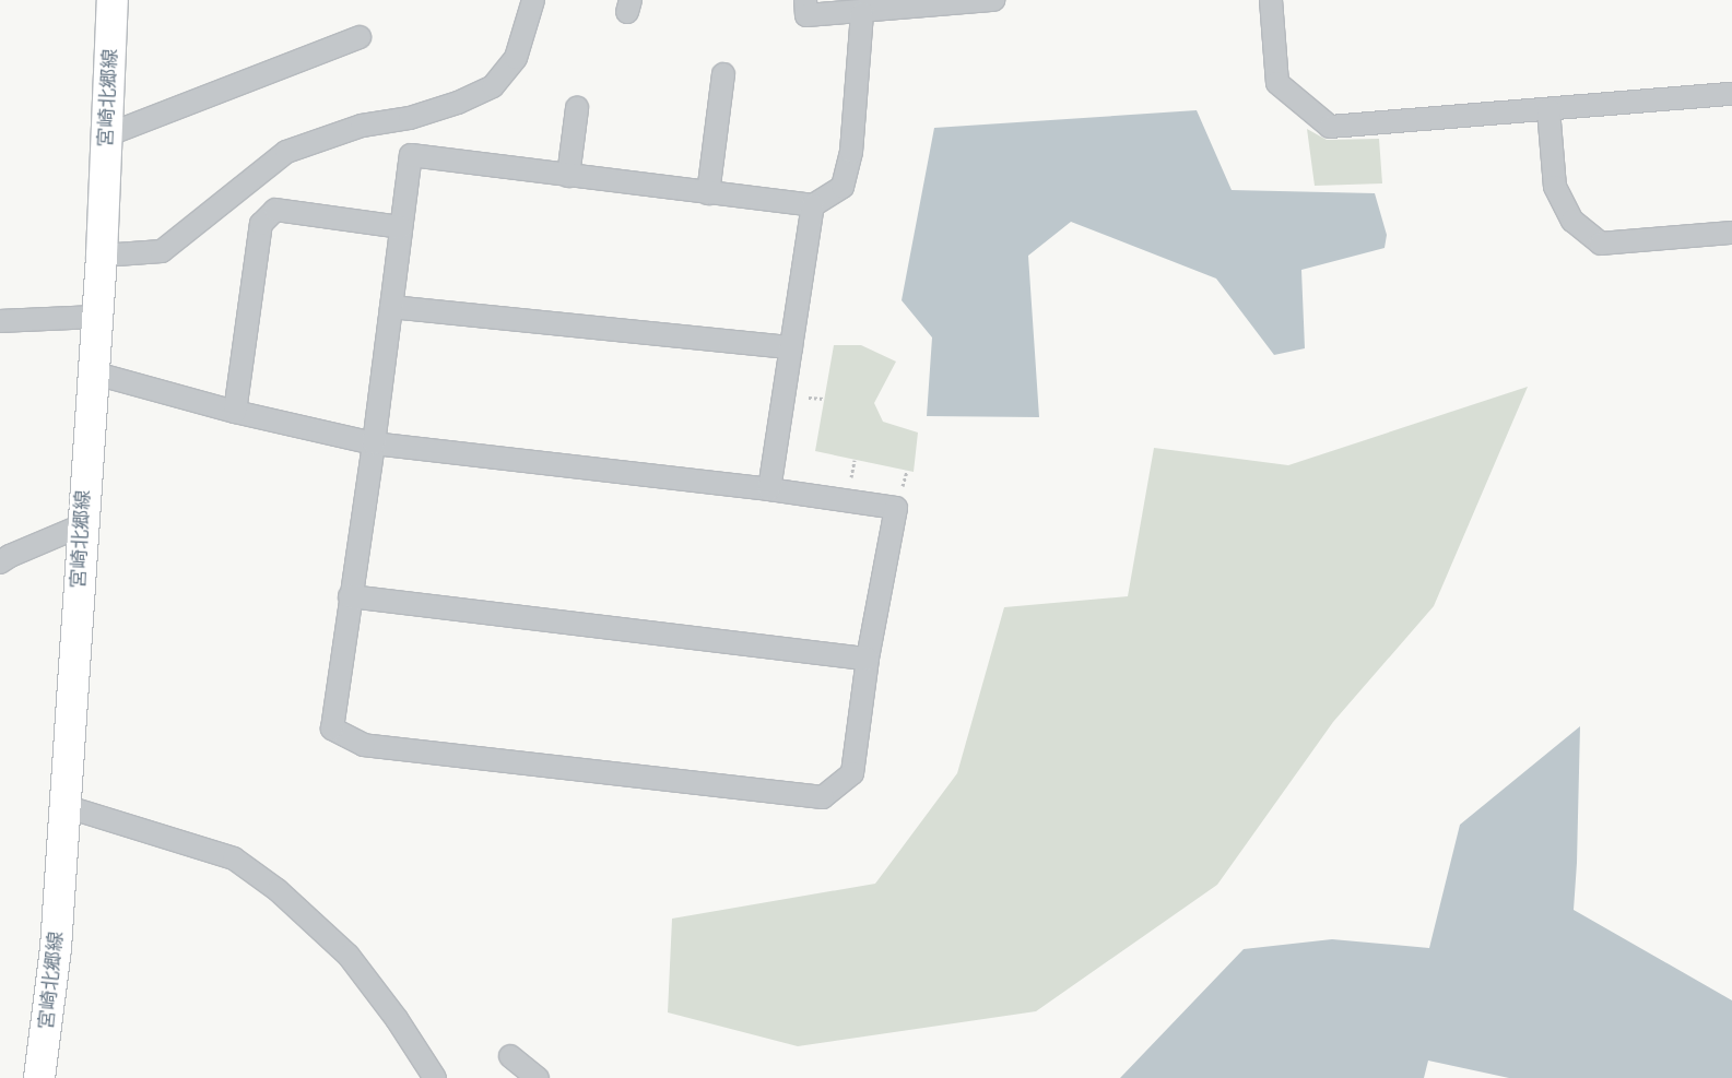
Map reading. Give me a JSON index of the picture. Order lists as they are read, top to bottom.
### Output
{
  "streets": {
    "main road": ["宮崎北郷線"]
  }
}
